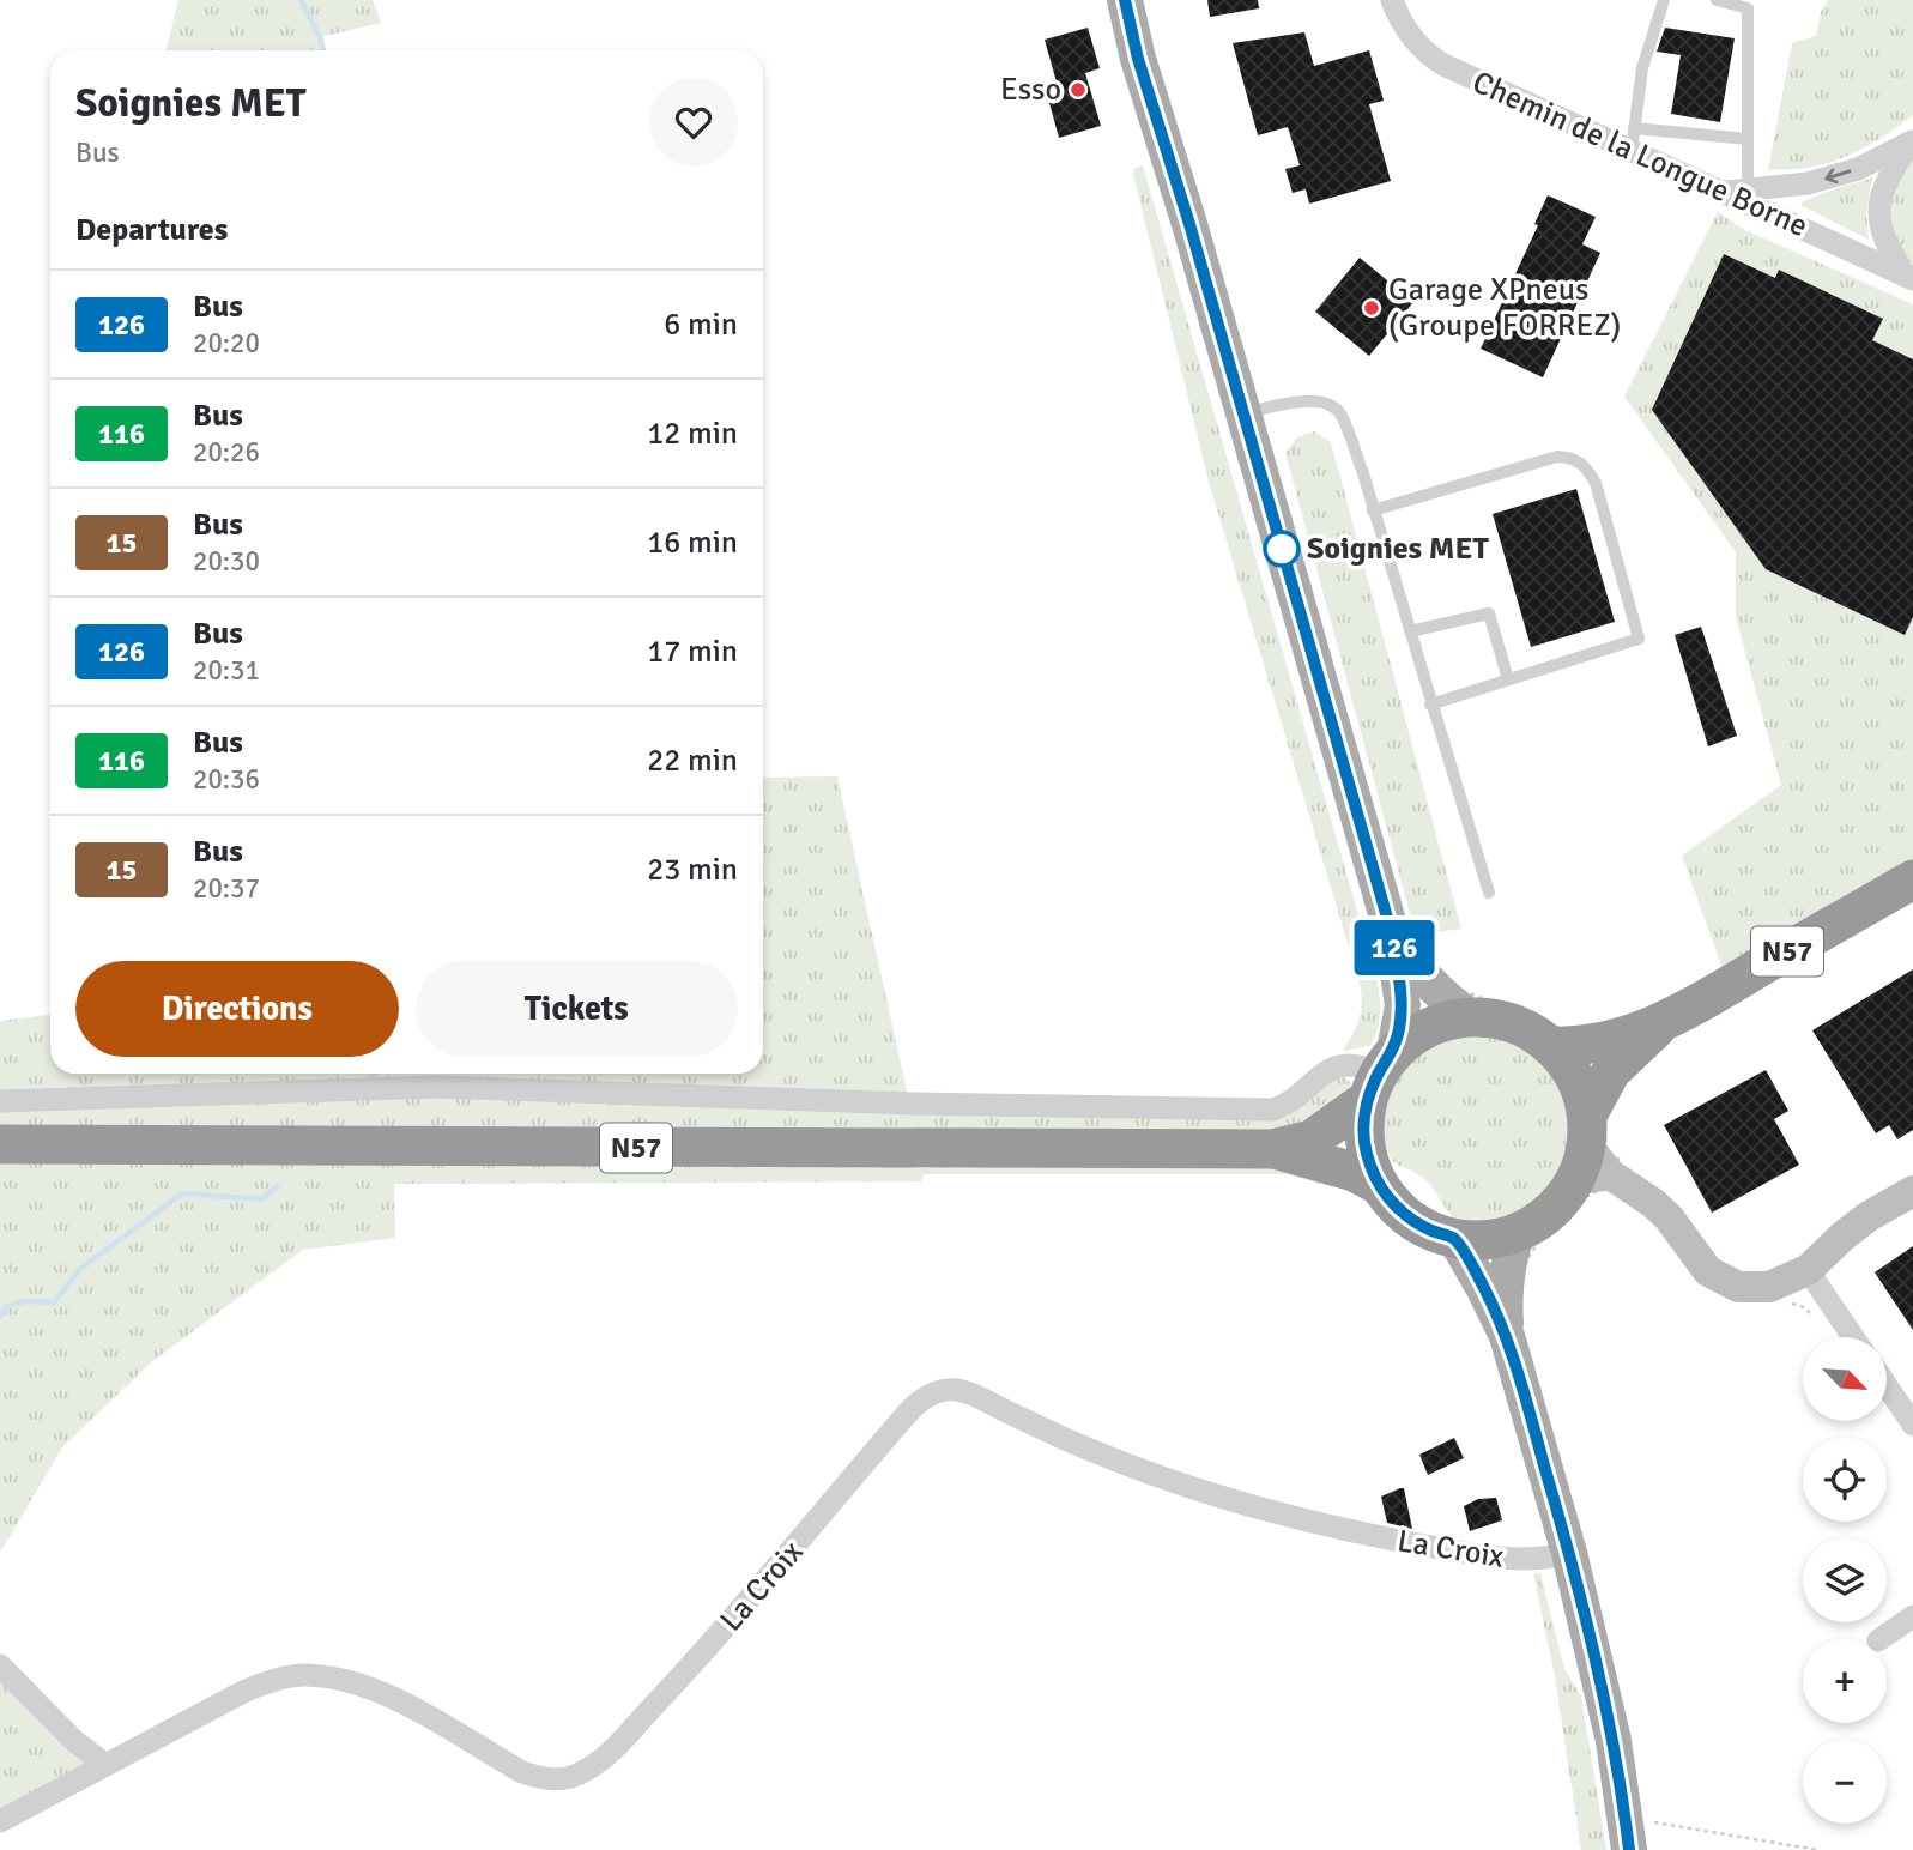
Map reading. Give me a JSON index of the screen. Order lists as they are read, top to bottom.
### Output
{
  "streets": {
    "highway": ["N57"],
    "street": ["Chemin de la Longue Borne", "La Croix"]
  },
  "places": ["Esso", "Garage XPneus (Groupe FORREZ)", "Soignies MET"],
  "lines": ["bus line 126"],
  "north": "bottom right",
  "page": {
    "on_map": "126",
    "heading": [
      ["Soignies MET", "Bus"],
      "Departures"
    ],
    "list": [
      {
        "mark": "126",
        "name": "Bus",
        "note": "20:20",
        "value": "6 min"
      },
      {
        "mark": "116",
        "name": "Bus",
        "note": "20:26",
        "value": "12 min"
      },
      {
        "mark": "15",
        "name": "Bus",
        "note": "20:30",
        "value": "16 min"
      },
      {
        "mark": "126",
        "name": "Bus",
        "note": "20:31",
        "value": "17 min"
      },
      {
        "mark": "116",
        "name": "Bus",
        "note": "20:36",
        "value": "22 min"
      },
      {
        "mark": "15",
        "name": "Bus",
        "note": "20:37",
        "value": "23 min"
      }
    ],
    "buttons": ["Directions", "Tickets"],
    "map_buttons": ["+", "−"]
  }
}
